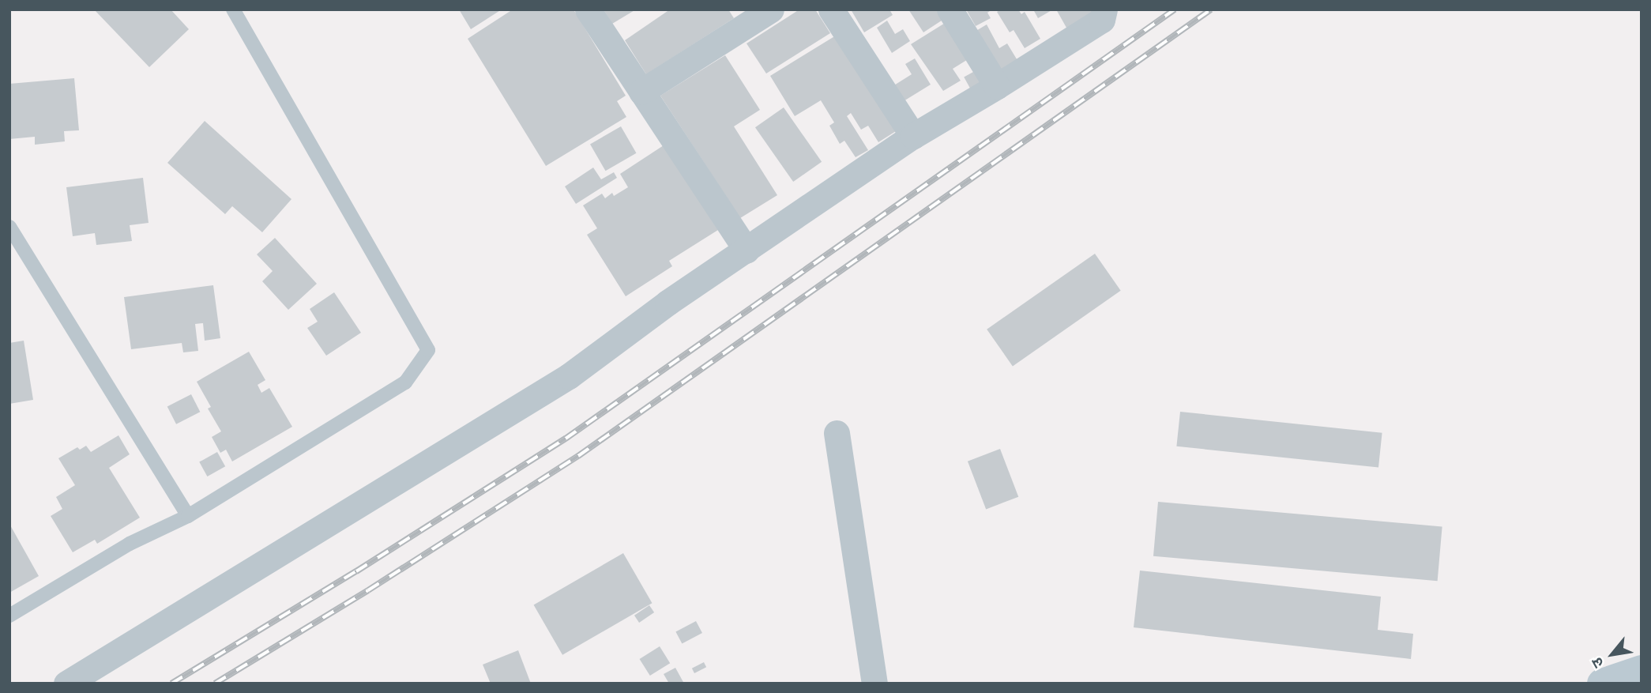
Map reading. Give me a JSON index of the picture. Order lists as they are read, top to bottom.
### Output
{
  "north": "bottom left"
}
